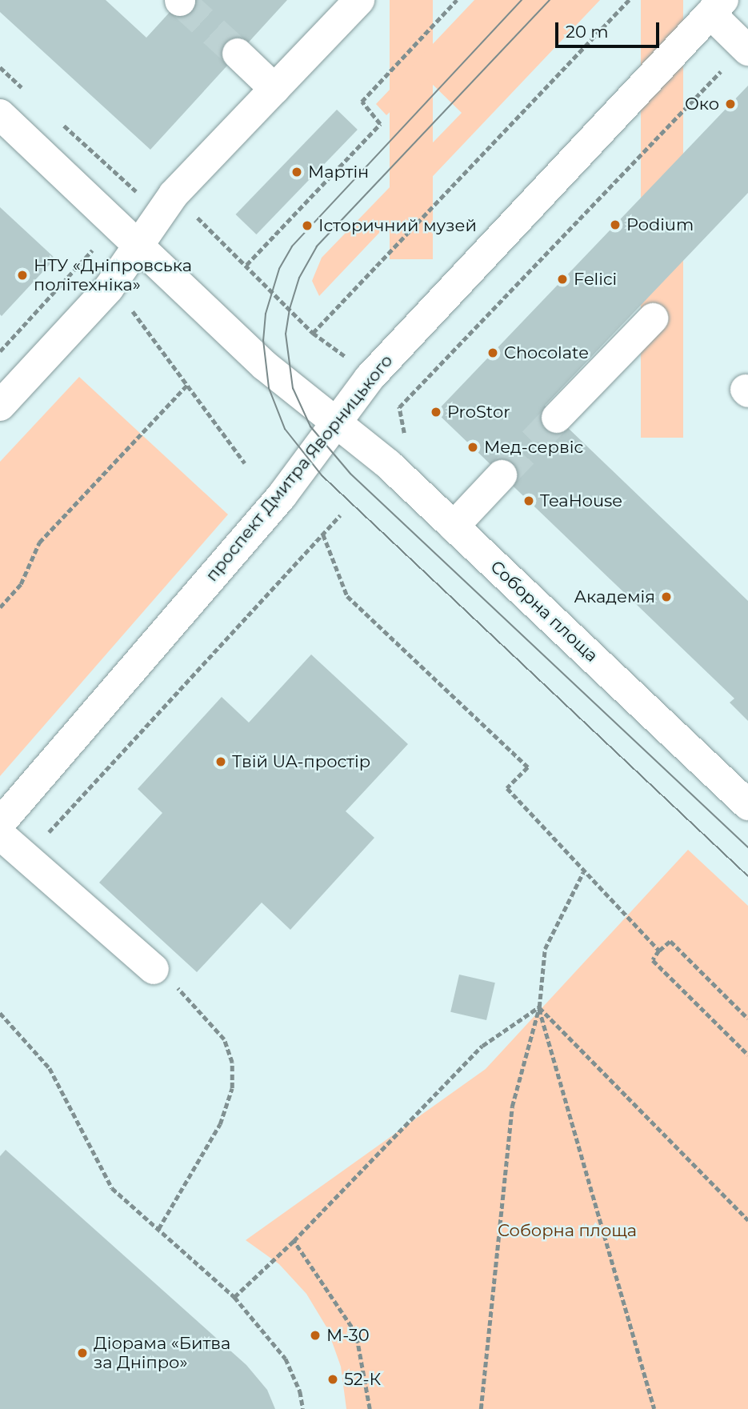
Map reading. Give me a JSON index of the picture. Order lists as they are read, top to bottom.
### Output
{
  "streets": {
    "main road": ["проспект Дмитра Яворницького", "Соборна площа"]
  },
  "crossings": [
    ["проспект Дмитра Яворницького", "Соборна площа"]
  ],
  "parks": ["Соборна площа"],
  "places": [
    "Око",
    "Мартін",
    "Podium",
    "Історичний музей",
    "НТУ «Дніпровська політехніка»",
    "Felici",
    "Chocolate",
    "ProStor",
    "Мед-сервіс",
    "TeaHouse",
    "Академія",
    "Твій UA-простір",
    "М-30",
    "Діорама «Битва за Дніпро»",
    "52-К"
  ],
  "scale_bar": "20 m"
}
